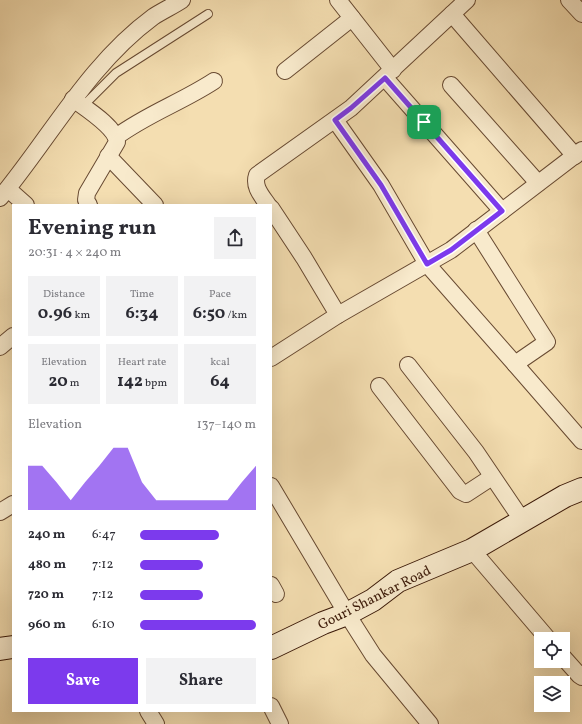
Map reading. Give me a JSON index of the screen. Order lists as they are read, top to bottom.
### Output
{
  "streets": {
    "street": ["Gouri Shankar Road"]
  },
  "page": {
    "heading": ["Evening run", "20:31 · 4 × 240 m"],
    "stats": [
      ["Distance", "0.96 km"],
      ["Time", "6:34"],
      ["Pace", "6:50 /km"],
      ["Elevation", "20 m"],
      ["Heart rate", "142 bpm"],
      ["kcal", "64"]
    ],
    "chart": ["Elevation", "137–140 m"],
    "list": [
      {
        "name": "240 m",
        "note": "6:47"
      },
      {
        "name": "480 m",
        "note": "7:12"
      },
      {
        "name": "720 m",
        "note": "7:12"
      },
      {
        "name": "960 m",
        "note": "6:10"
      }
    ],
    "buttons": ["Save", "Share"]
  }
}
